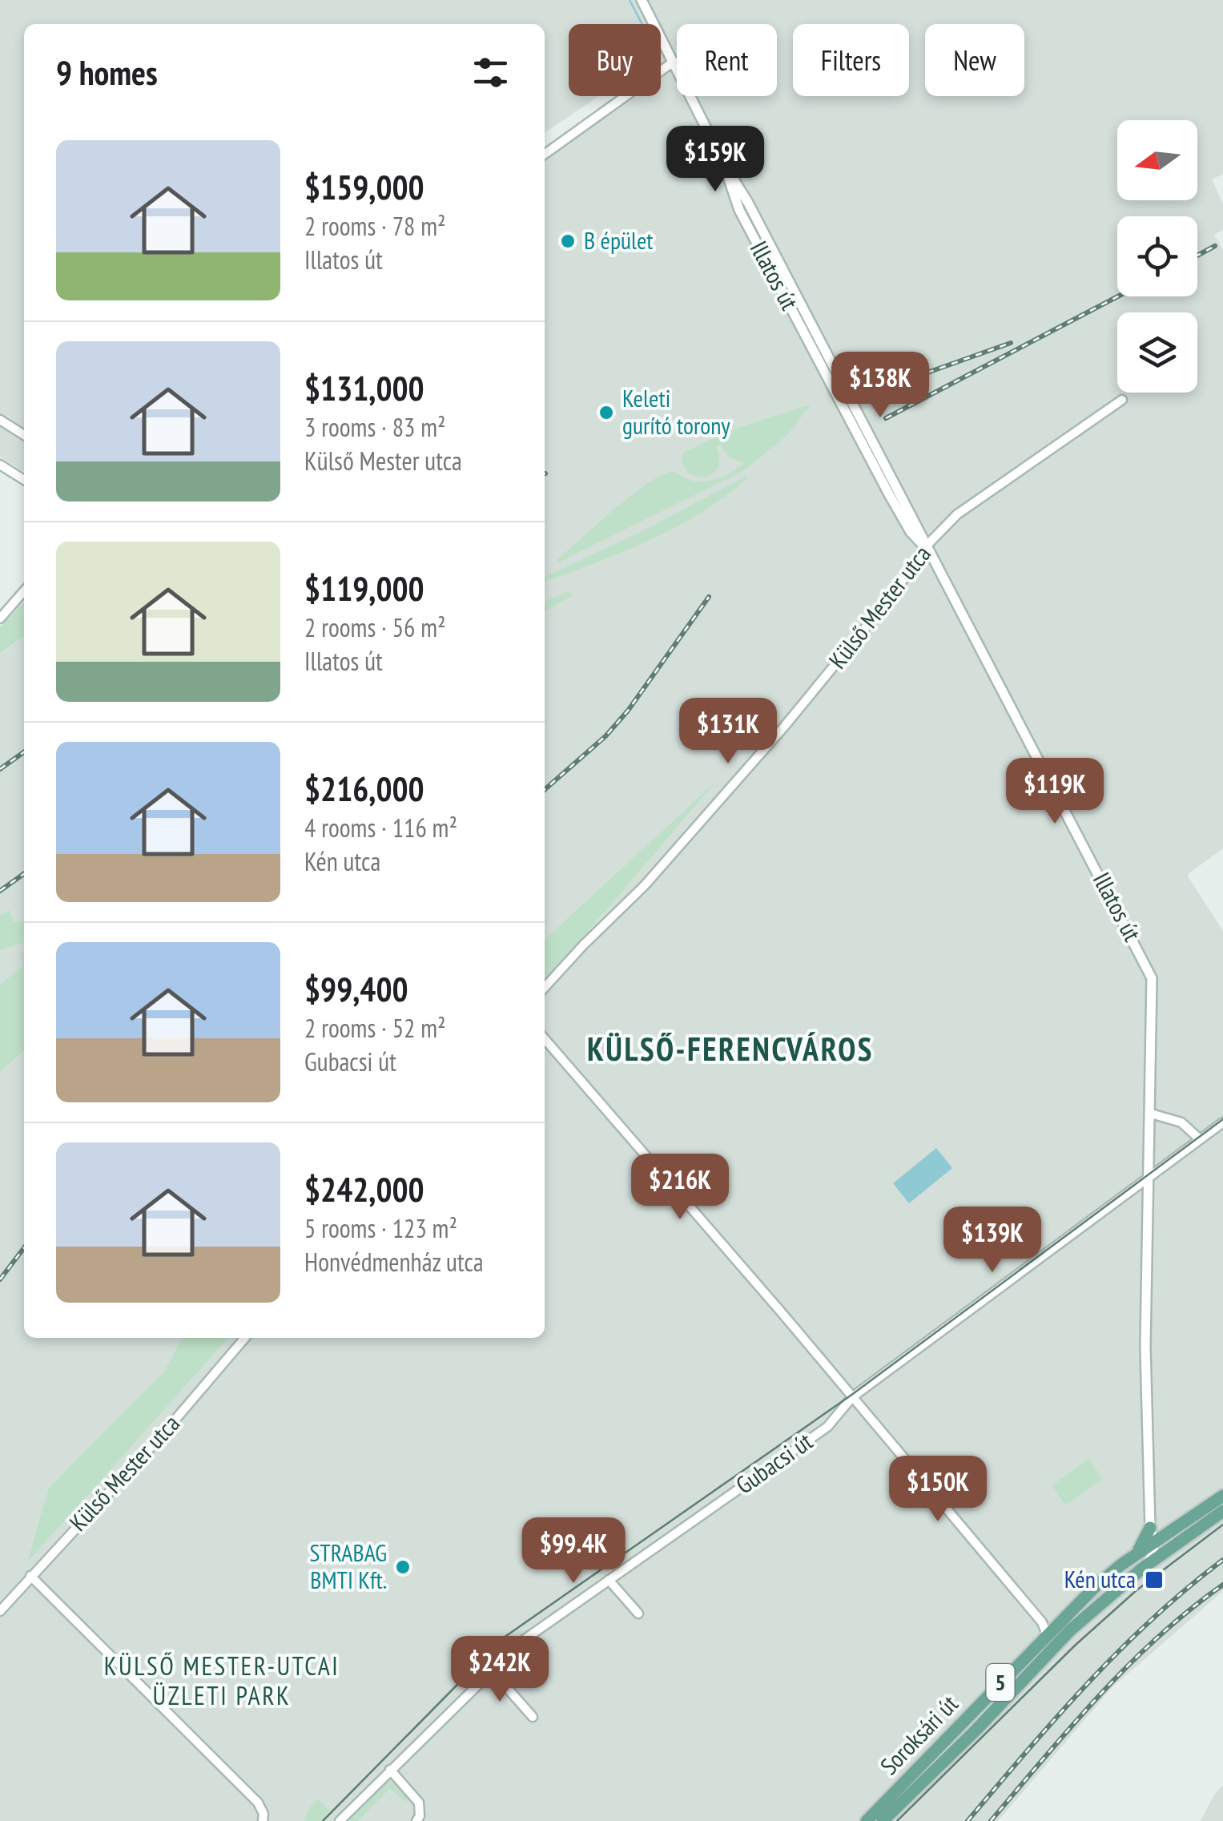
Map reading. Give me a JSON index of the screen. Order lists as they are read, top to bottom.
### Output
{
  "streets": {
    "main road": ["5", "Soroksári út"],
    "street": ["Illatos út", "Külső Mester utca", "Gubacsi út"]
  },
  "crossings": [
    ["Illatos út", "Külső Mester utca"],
    ["Illatos út", "Gubacsi út"],
    ["Illatos út", "Soroksári út"]
  ],
  "districts": ["KÜLSŐ-FERENCVÁROS", "KÜLSŐ MESTER-UTCAI ÜZLETI PARK"],
  "places": {
    "other": ["B épület", "Keleti gurító torony", "STRABAG BMTI Kft."],
    "transit": ["Kén utca"]
  },
  "north": "left",
  "page": {
    "chip": [
      "Buy",
      "Rent",
      "Filters",
      "New"
    ],
    "heading": "9 homes",
    "list": [
      {
        "name": "$159,000",
        "note": "2 rooms · 78 m² · Illatos út"
      },
      {
        "name": "$131,000",
        "note": "3 rooms · 83 m² · Külső Mester utca"
      },
      {
        "name": "$119,000",
        "note": "2 rooms · 56 m² · Illatos út"
      },
      {
        "name": "$216,000",
        "note": "4 rooms · 116 m² · Kén utca"
      },
      {
        "name": "$99,400",
        "note": "2 rooms · 52 m² · Gubacsi út"
      },
      {
        "name": "$242,000",
        "note": "5 rooms · 123 m² · Honvédmenház utca"
      }
    ],
    "price": [
      "$159K",
      "$138K",
      "$131K",
      "$119K",
      "$216K",
      "$139K",
      "$150K",
      "$99.4K",
      "$242K"
    ]
  }
}
